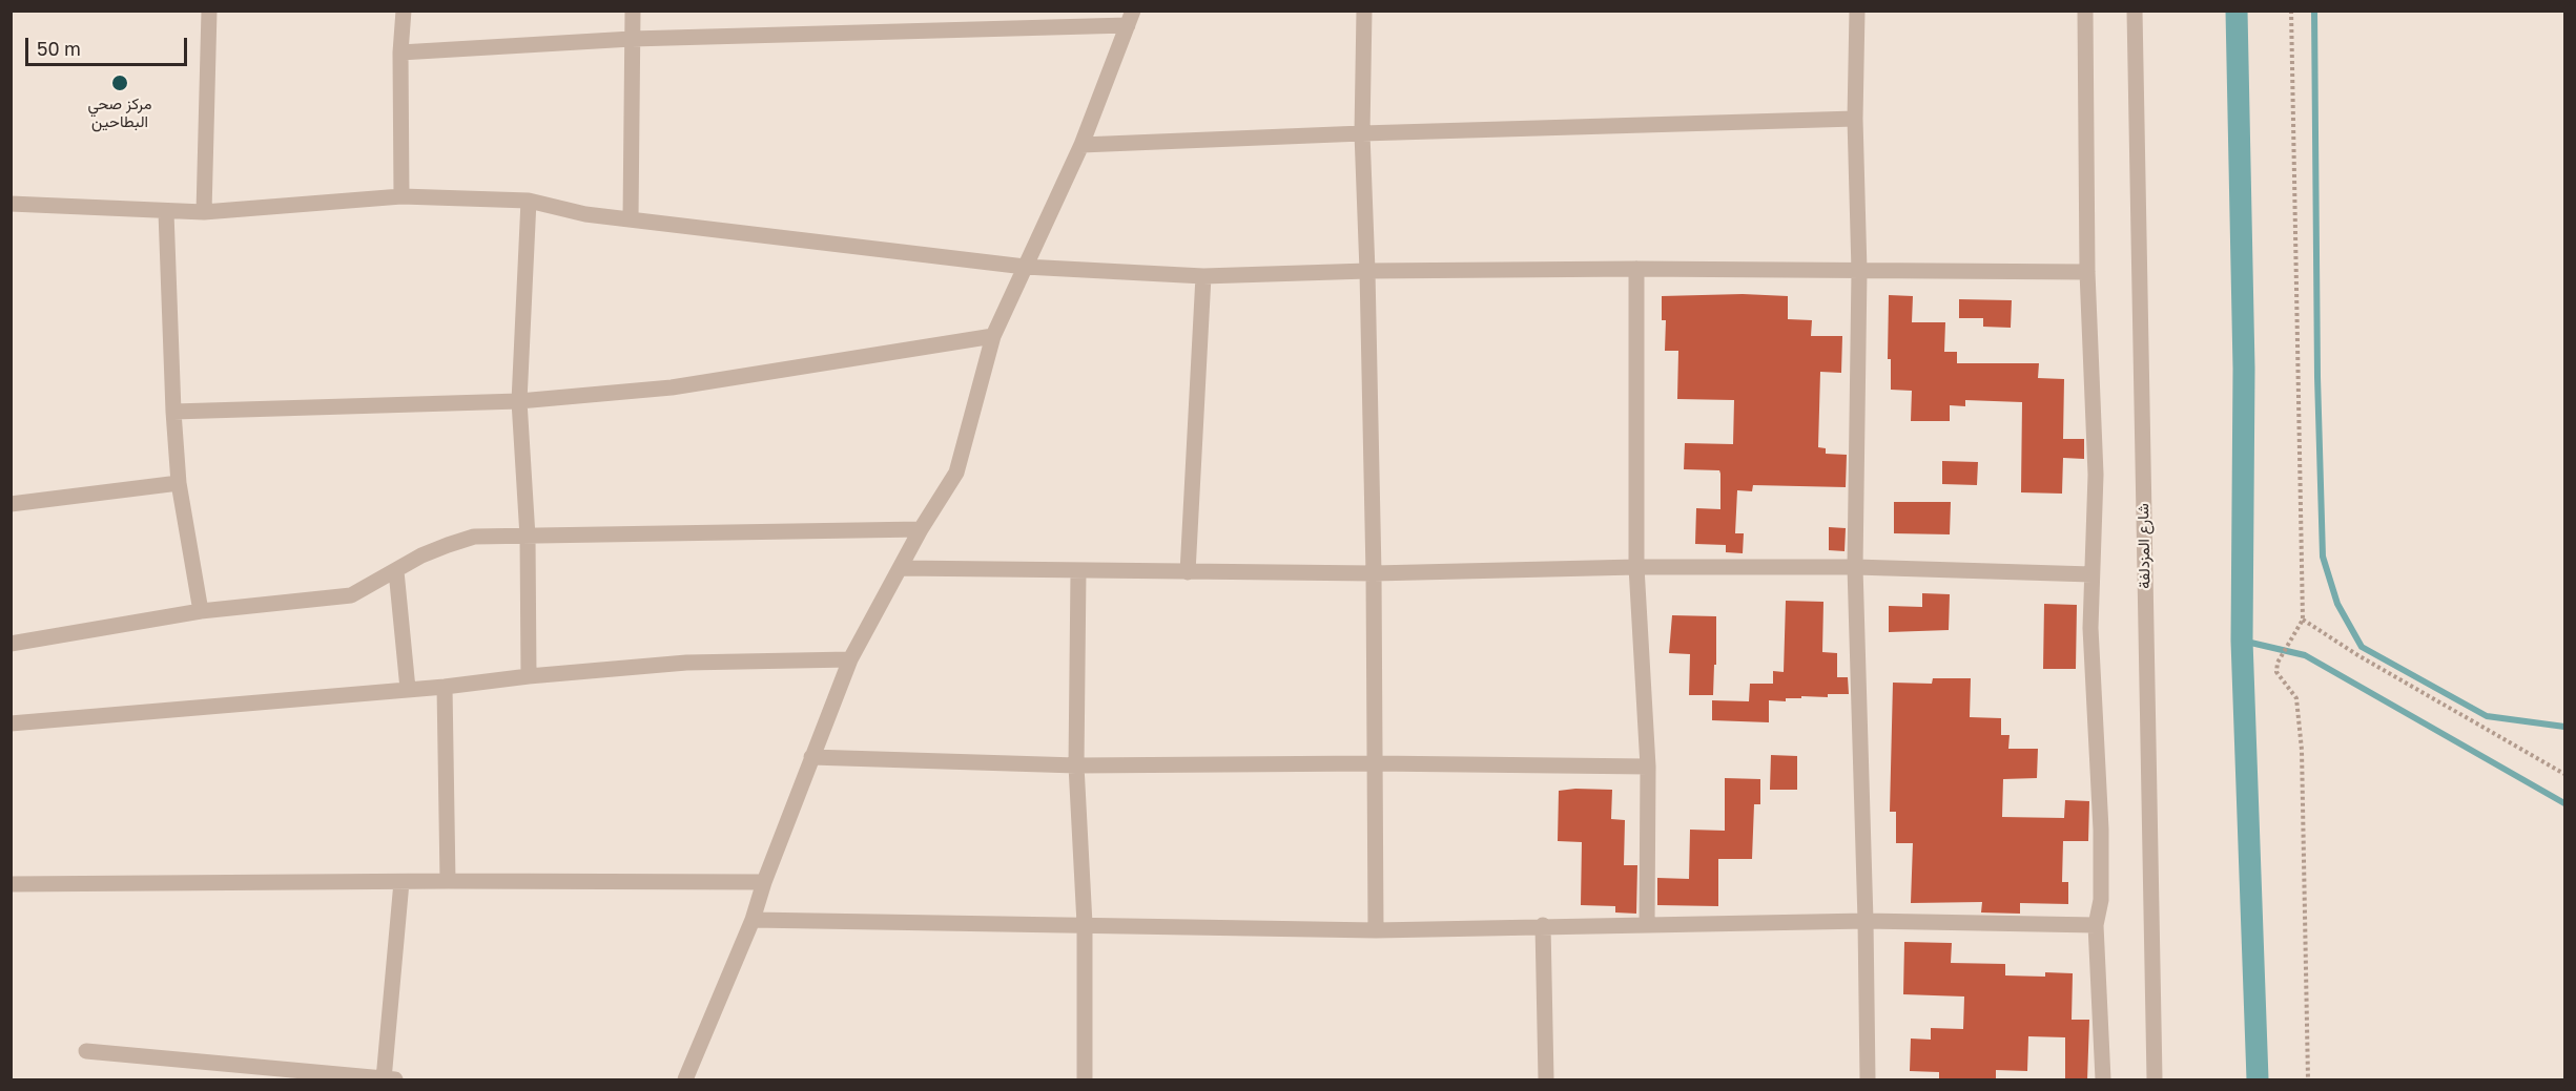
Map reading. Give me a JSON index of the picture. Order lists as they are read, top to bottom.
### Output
{
  "streets": {
    "street": ["شارع المزدلفة"]
  },
  "places": ["مركز صحي البطاحين"],
  "scale_bar": "50 m"
}
